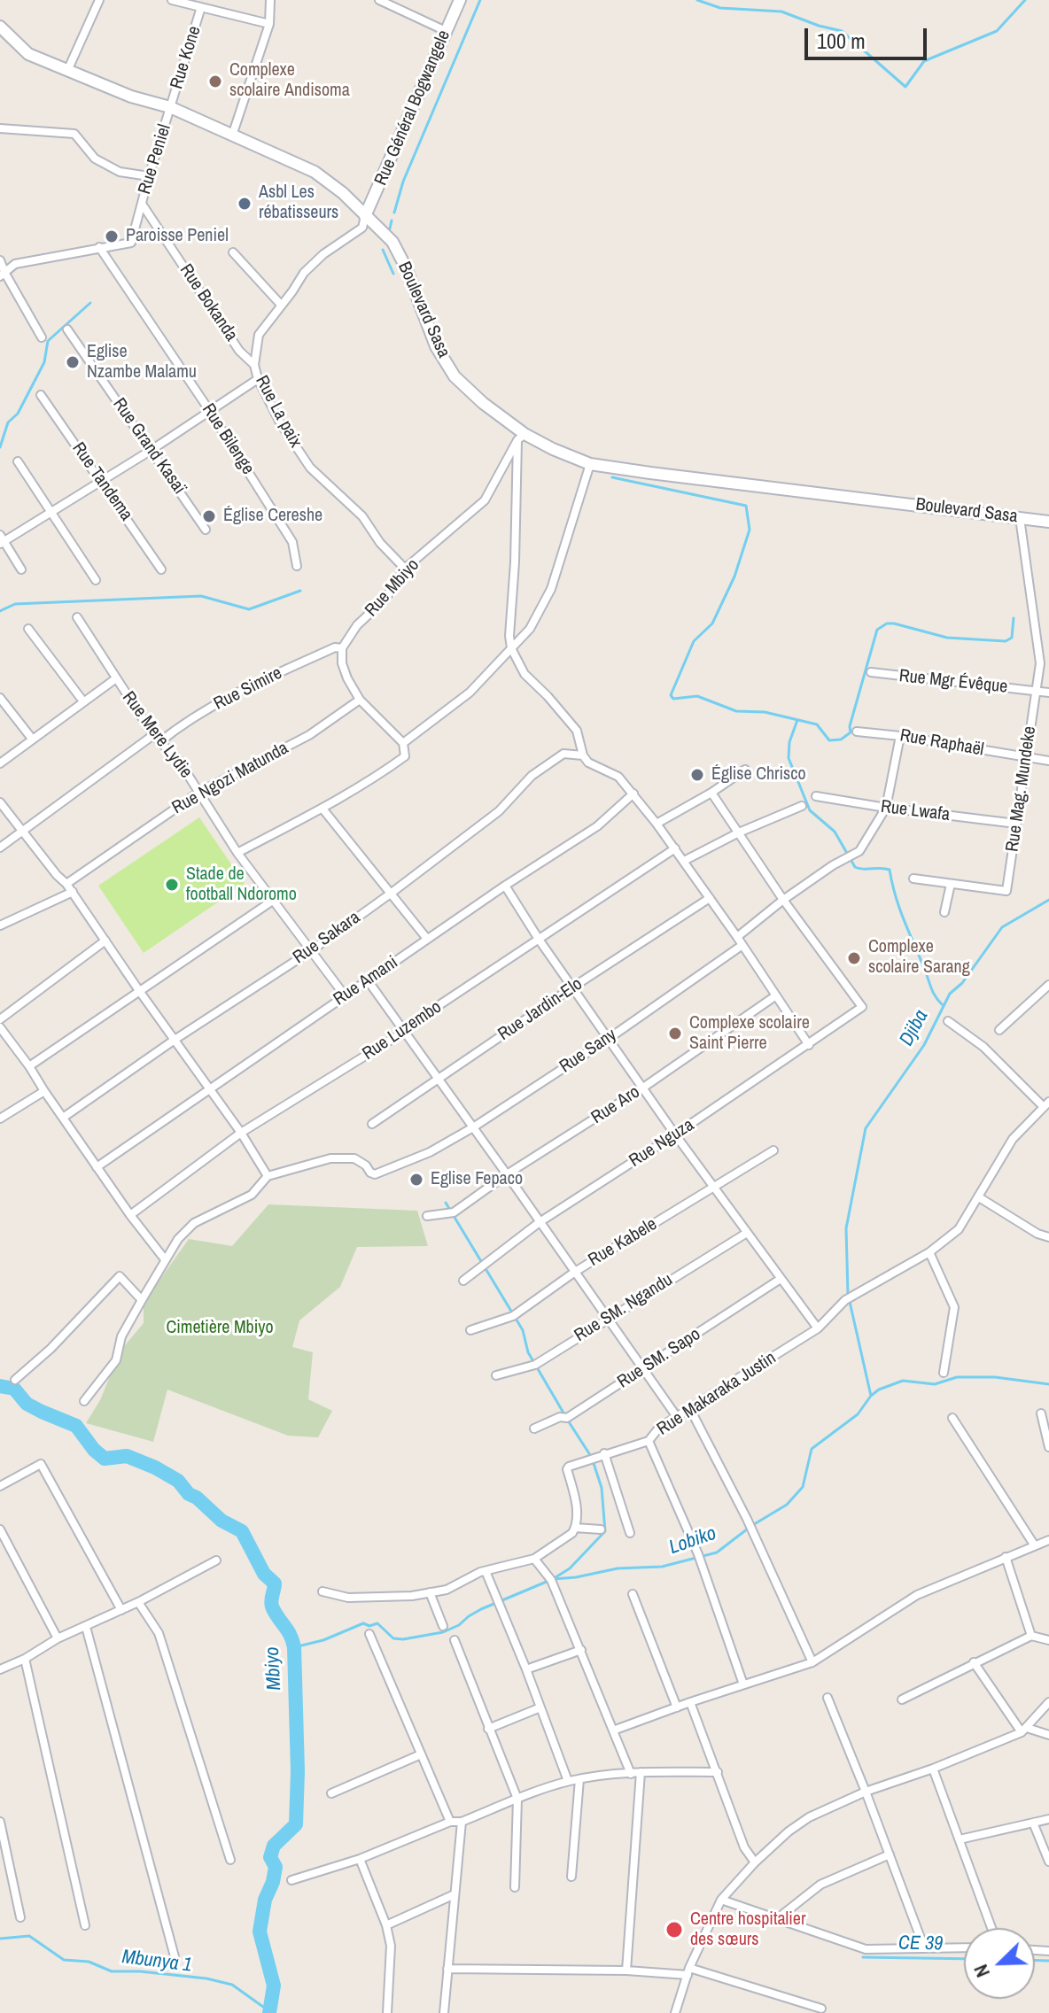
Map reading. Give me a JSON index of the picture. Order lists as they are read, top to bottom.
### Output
{
  "streets": {
    "street": [
      "Rue Kone",
      "Rue Général Bogwangele",
      "Rue Peniel",
      "Rue Bokanda",
      "Boulevard Sasa",
      "Rue La paix",
      "Rue Bilenge",
      "Rue Grand Kasaï",
      "Rue Tandema",
      "Rue Mbiyo",
      "Rue Mgr Évêque",
      "Rue Simire",
      "Rue Mere Lydie",
      "Rue Raphaël",
      "Rue Ngozi Matunda",
      "Rue Mag. Mundeke",
      "Rue Lwafa",
      "Rue Sakara",
      "Rue Amani",
      "Rue Jardin-Elo",
      "Rue Luzembo",
      "Rue Sany",
      "Rue Aro",
      "Rue Nguza",
      "Rue Kabele",
      "Rue SM. Ngandu",
      "Rue SM. Sapo",
      "Rue Makaraka Justin"
    ]
  },
  "crossings": [
    ["Rue Kone", "Rue Peniel"],
    ["Rue Kone", "Boulevard Sasa"],
    ["Rue Général Bogwangele", "Boulevard Sasa"],
    ["Rue Général Bogwangele", "Rue La paix"],
    ["Rue Peniel", "Rue Bokanda"],
    ["Rue Peniel", "Boulevard Sasa"],
    ["Rue Peniel", "Rue Bilenge"],
    ["Rue Bokanda", "Rue La paix"],
    ["Boulevard Sasa", "Rue La paix"],
    ["Boulevard Sasa", "Rue Mbiyo"],
    ["Boulevard Sasa", "Rue Mag. Mundeke"],
    ["Rue La paix", "Rue Mbiyo"],
    ["Rue Mbiyo", "Rue Simire"],
    ["Rue Mgr Évêque", "Rue Mag. Mundeke"],
    ["Rue Simire", "Rue Mere Lydie"],
    ["Rue Mere Lydie", "Rue Ngozi Matunda"],
    ["Rue Mere Lydie", "Rue Sakara"],
    ["Rue Mere Lydie", "Rue Amani"],
    ["Rue Raphaël", "Rue Mag. Mundeke"],
    ["Rue Mag. Mundeke", "Rue Lwafa"]
  ],
  "water": [
    "Djiba",
    "Lobiko",
    "Mbiyo",
    "CE 39",
    "Mbunya 1"
  ],
  "parks": ["Cimetière Mbiyo"],
  "places": [
    "Complexe scolaire Andisoma",
    "Asbl Les rébatisseurs",
    "Paroisse Peniel",
    "Eglise Nzambe Malamu",
    "Église Cereshe",
    "Église Chrisco",
    "Stade de football Ndoromo",
    "Complexe scolaire Sarang",
    "Complexe scolaire Saint Pierre",
    "Eglise Fepaco",
    "Centre hospitalier des sœurs"
  ],
  "scale_bar": "100 m",
  "north": "bottom left"
}
